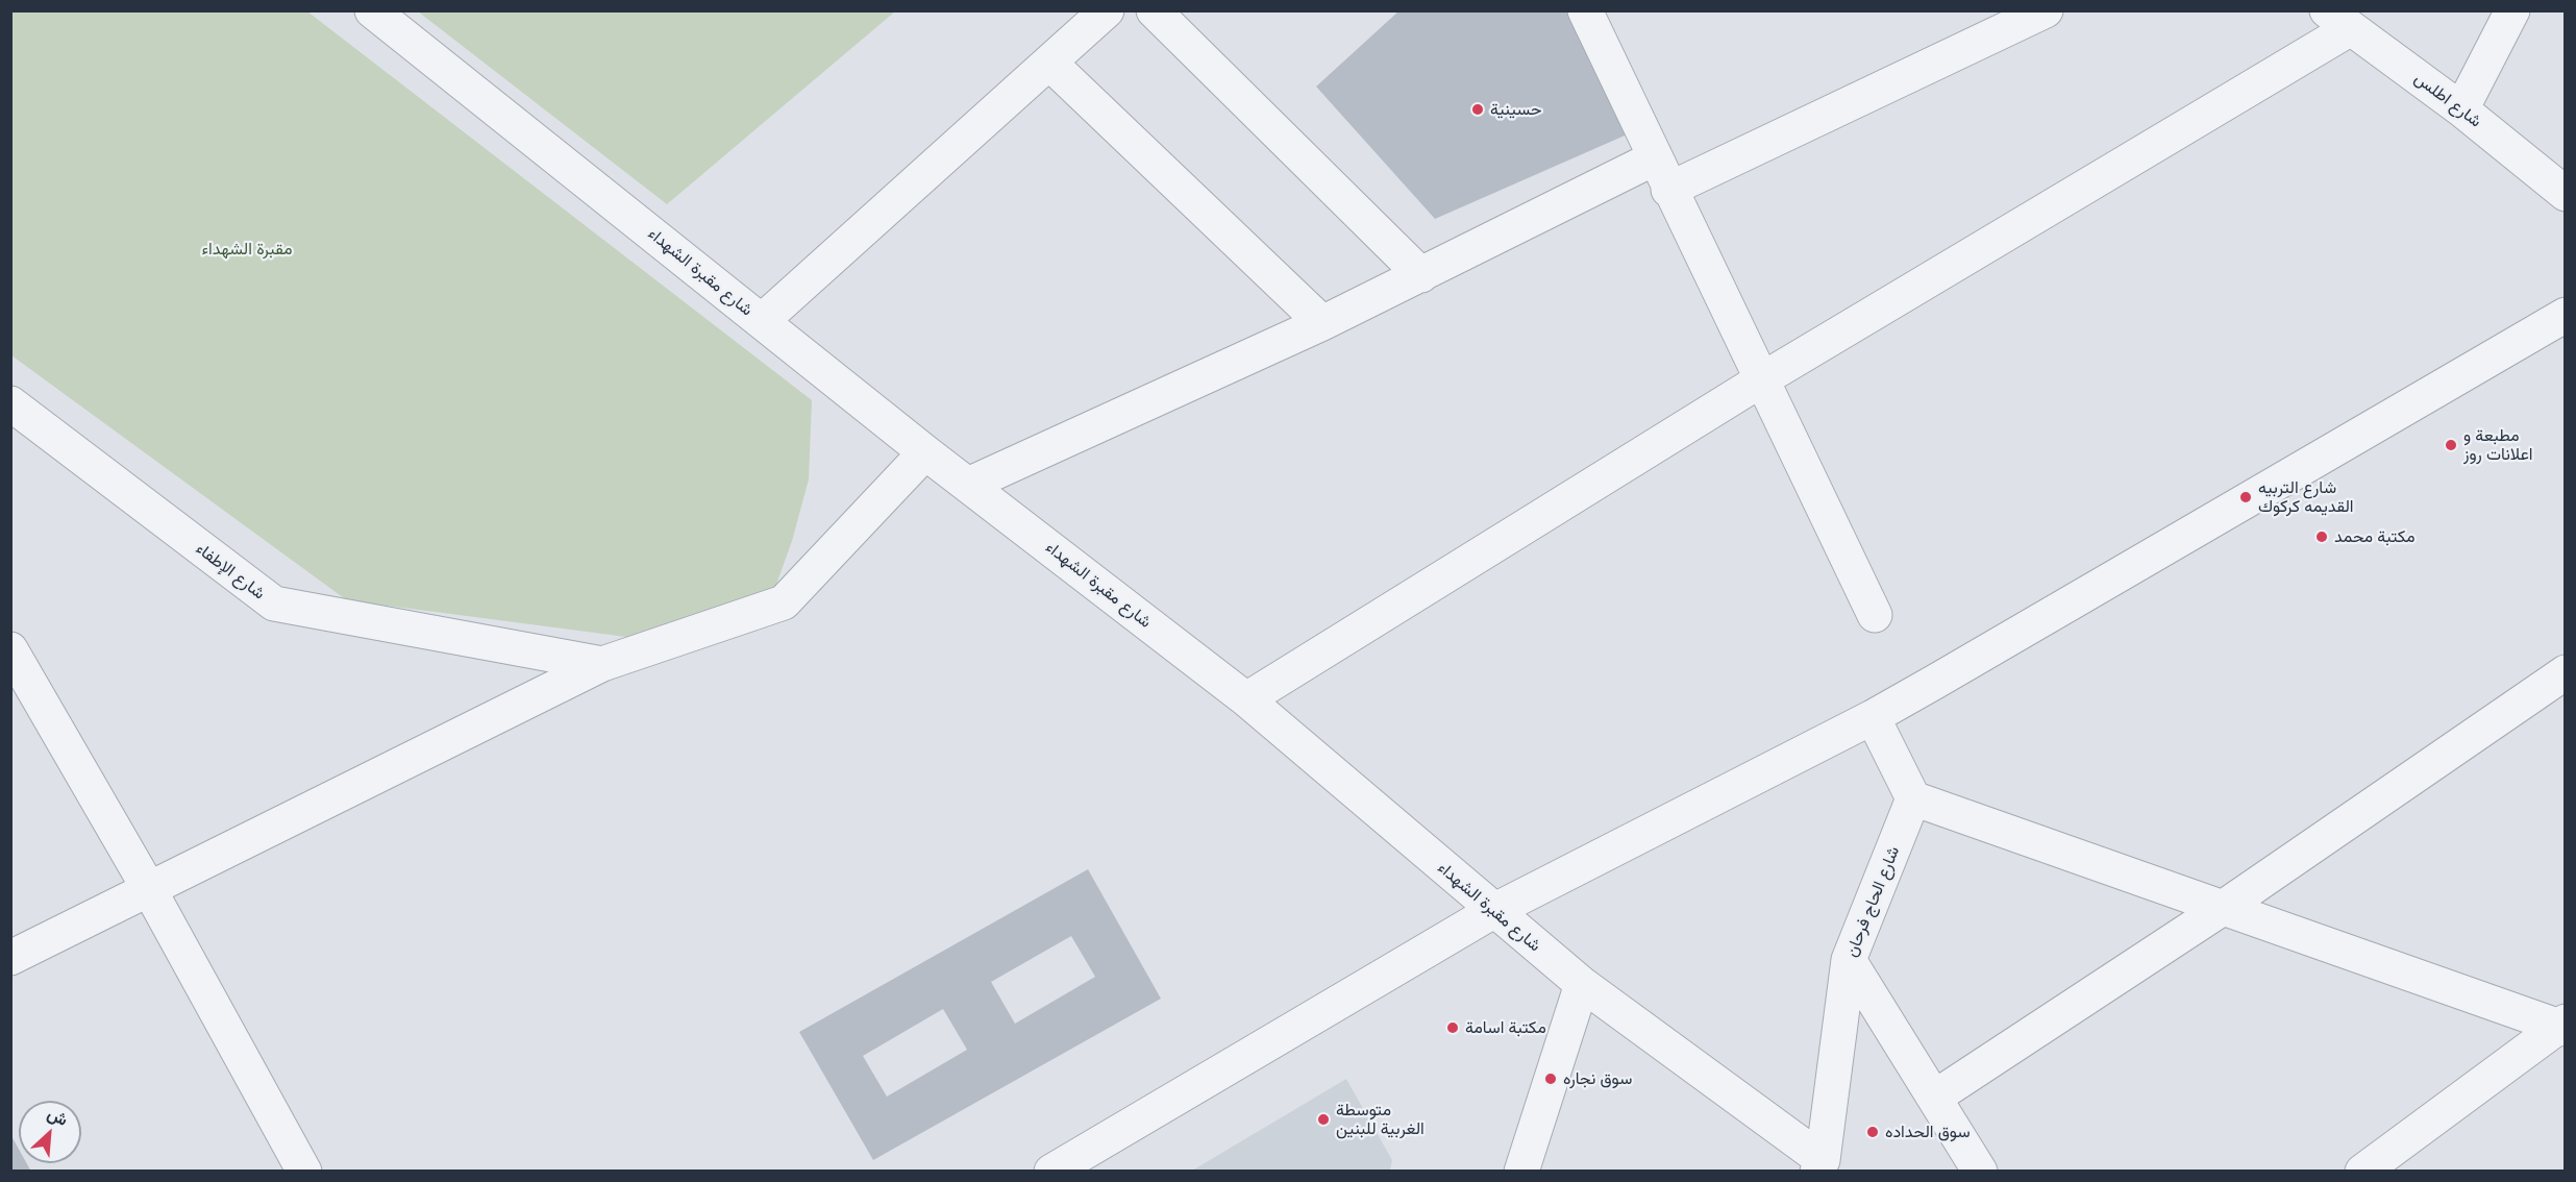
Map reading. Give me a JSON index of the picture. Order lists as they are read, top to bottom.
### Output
{
  "streets": {
    "street": [
      "شارع اطلس",
      "شارع مقبرة الشهداء",
      "شارع الإطفاء",
      "شارع الحاج فرحان"
    ]
  },
  "crossings": [
    ["شارع مقبرة الشهداء", "شارع الحاج فرحان"]
  ],
  "parks": ["مقبرة الشهداء"],
  "places": [
    "حسينية",
    "مطبعة و اعلانات روز",
    "شارع التربيه القديمه كركوك",
    "مكتبة محمد",
    "مكتبة اسامة",
    "سوق نجاره",
    "متوسطة الغربية للبنين",
    "سوق الحداده"
  ],
  "north": "top right"
}
